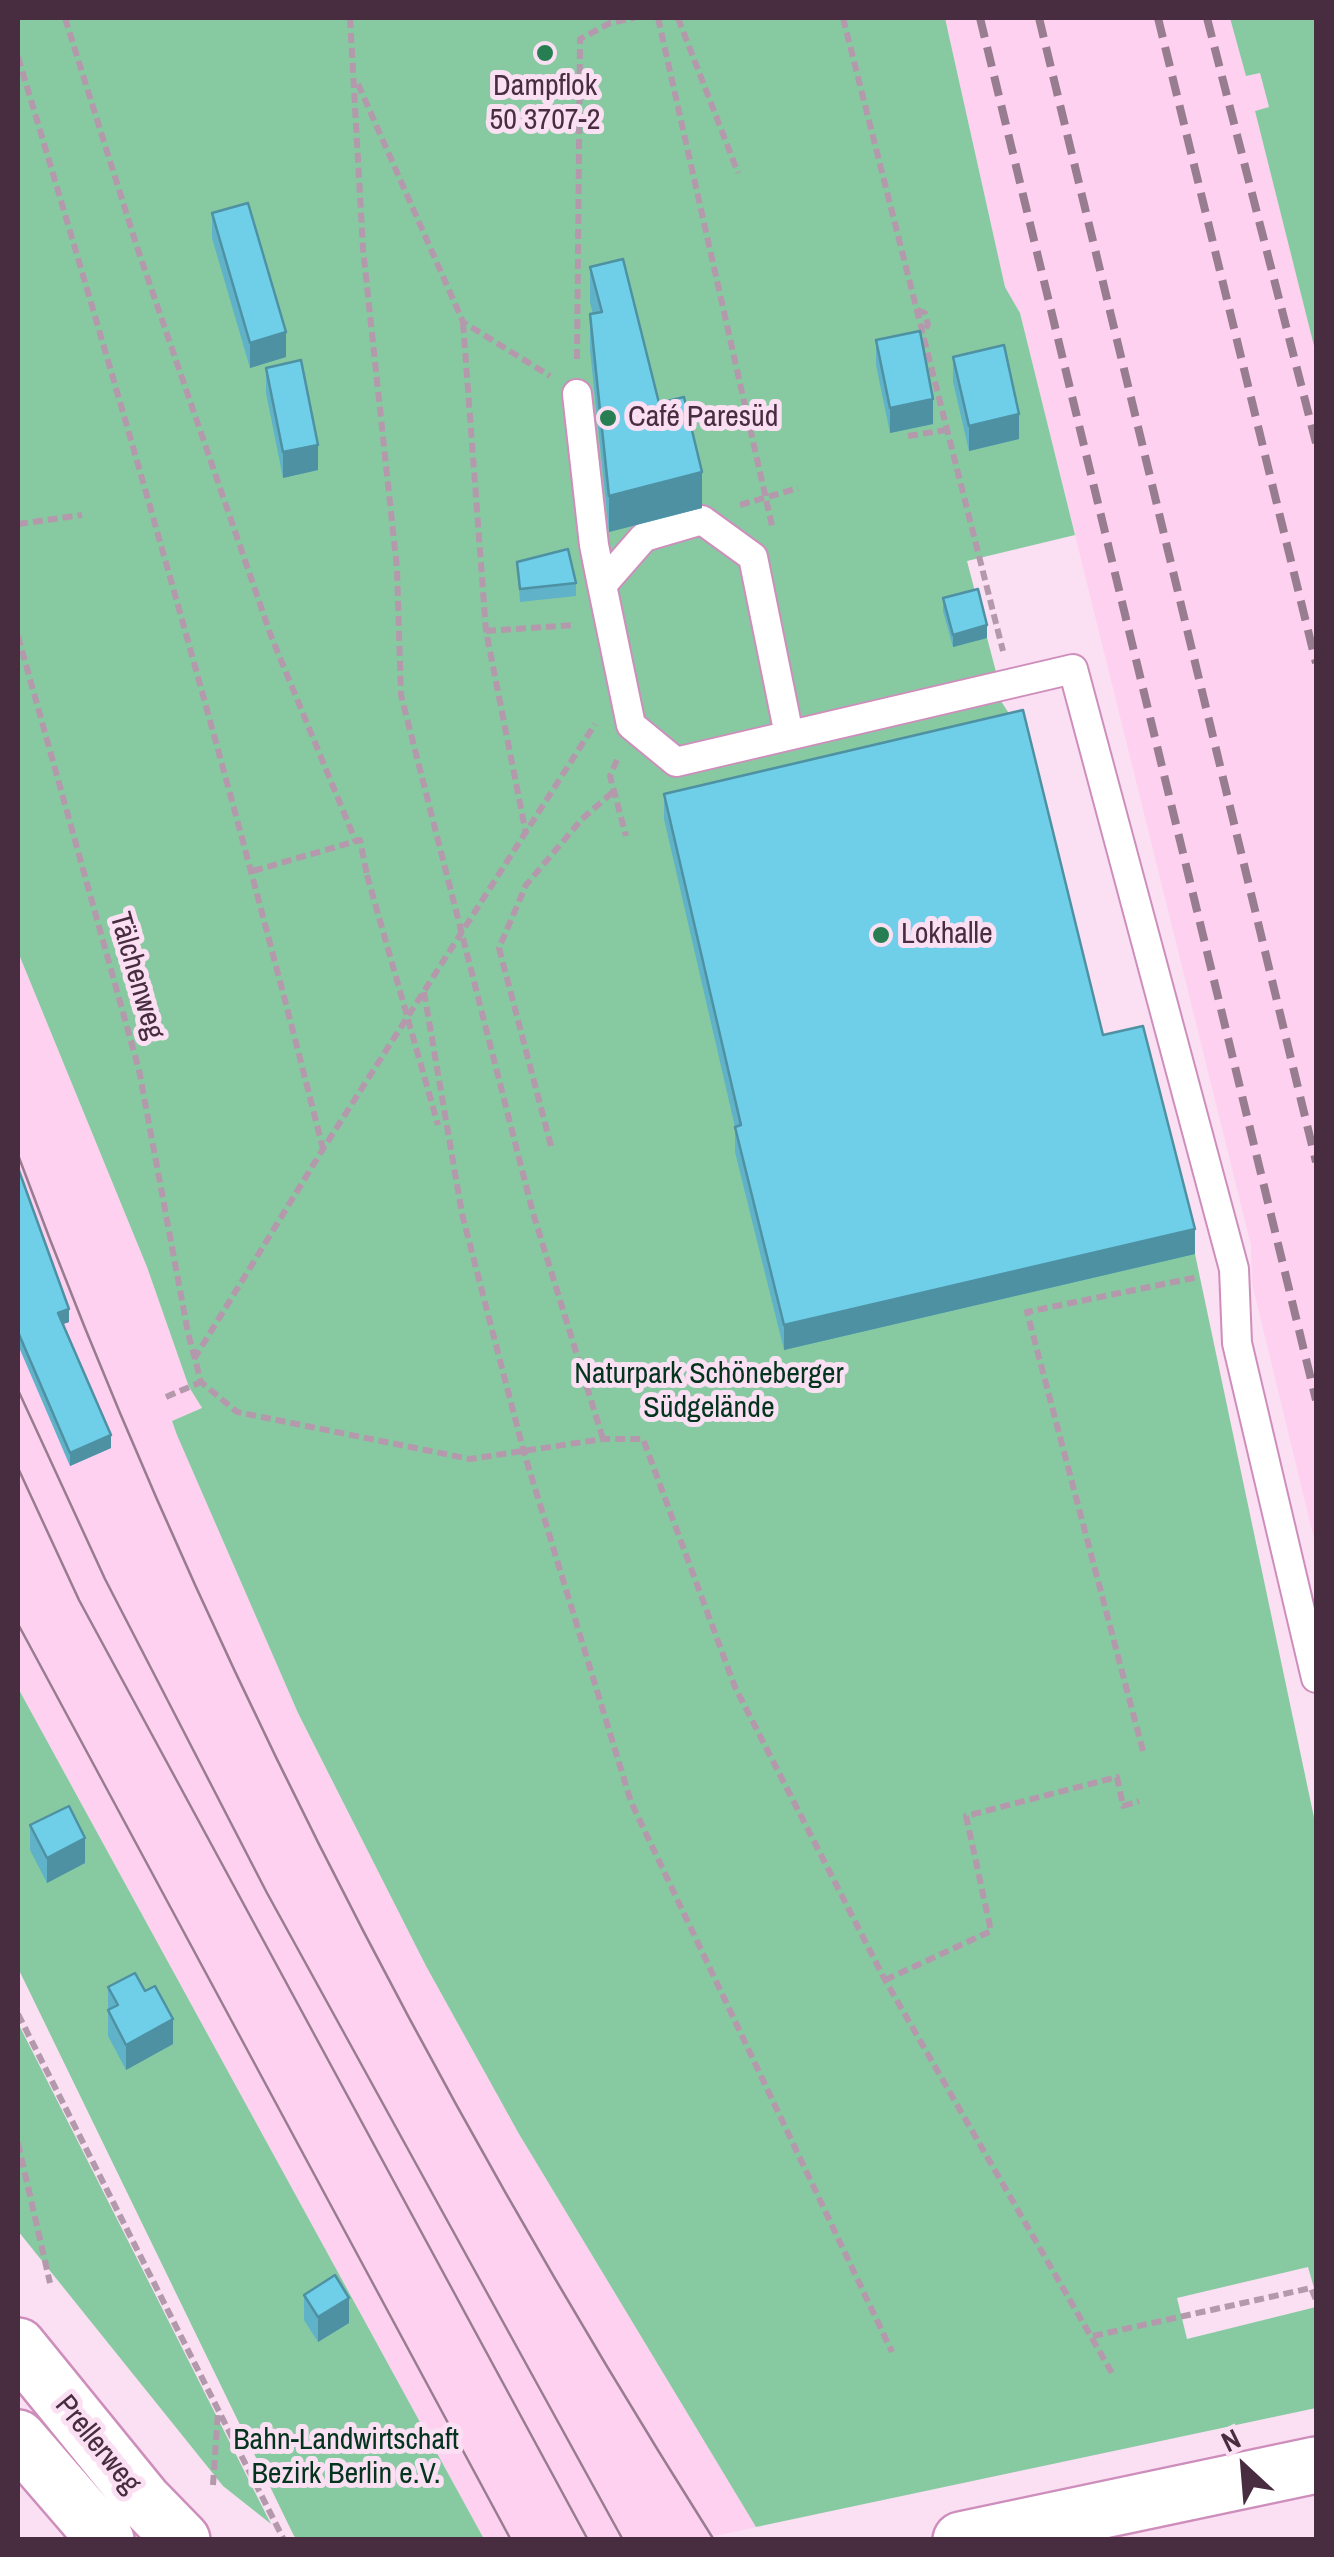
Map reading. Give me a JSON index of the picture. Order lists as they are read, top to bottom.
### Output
{
  "streets": {
    "main road": ["Prellerweg"],
    "path": ["Tälchenweg"]
  },
  "parks": ["Naturpark Schöneberger Südgelände", "Bahn-Landwirtschaft Bezirk Berlin e.V."],
  "places": ["Dampflok 50 3707-2", "Café Paresüd", "Lokhalle"],
  "north": "top left"
}
